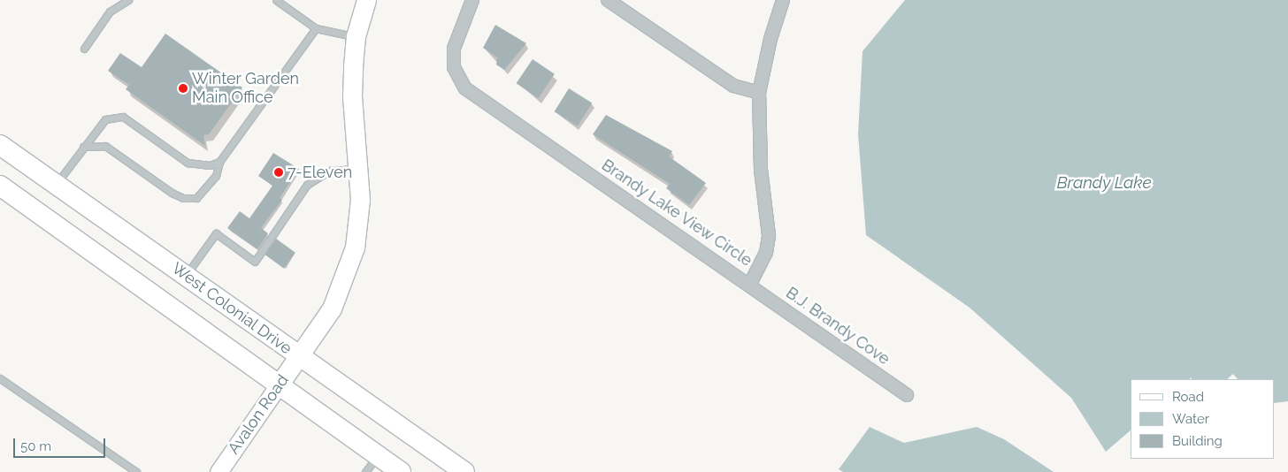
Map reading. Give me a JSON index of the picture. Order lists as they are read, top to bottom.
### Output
{
  "streets": {
    "highway": ["West Colonial Drive"],
    "main road": ["Avalon Road"],
    "street": ["Brandy Lake View Circle", "B.J. Brandy Cove"]
  },
  "crossings": [
    ["Brandy Lake View Circle", "B.J. Brandy Cove"],
    ["West Colonial Drive", "Avalon Road"]
  ],
  "water": ["Brandy Lake"],
  "places": ["Winter Garden Main Office", "7-Eleven"],
  "legend": ["Road", "Water", "Building"],
  "scale_bar": "50 m"
}
